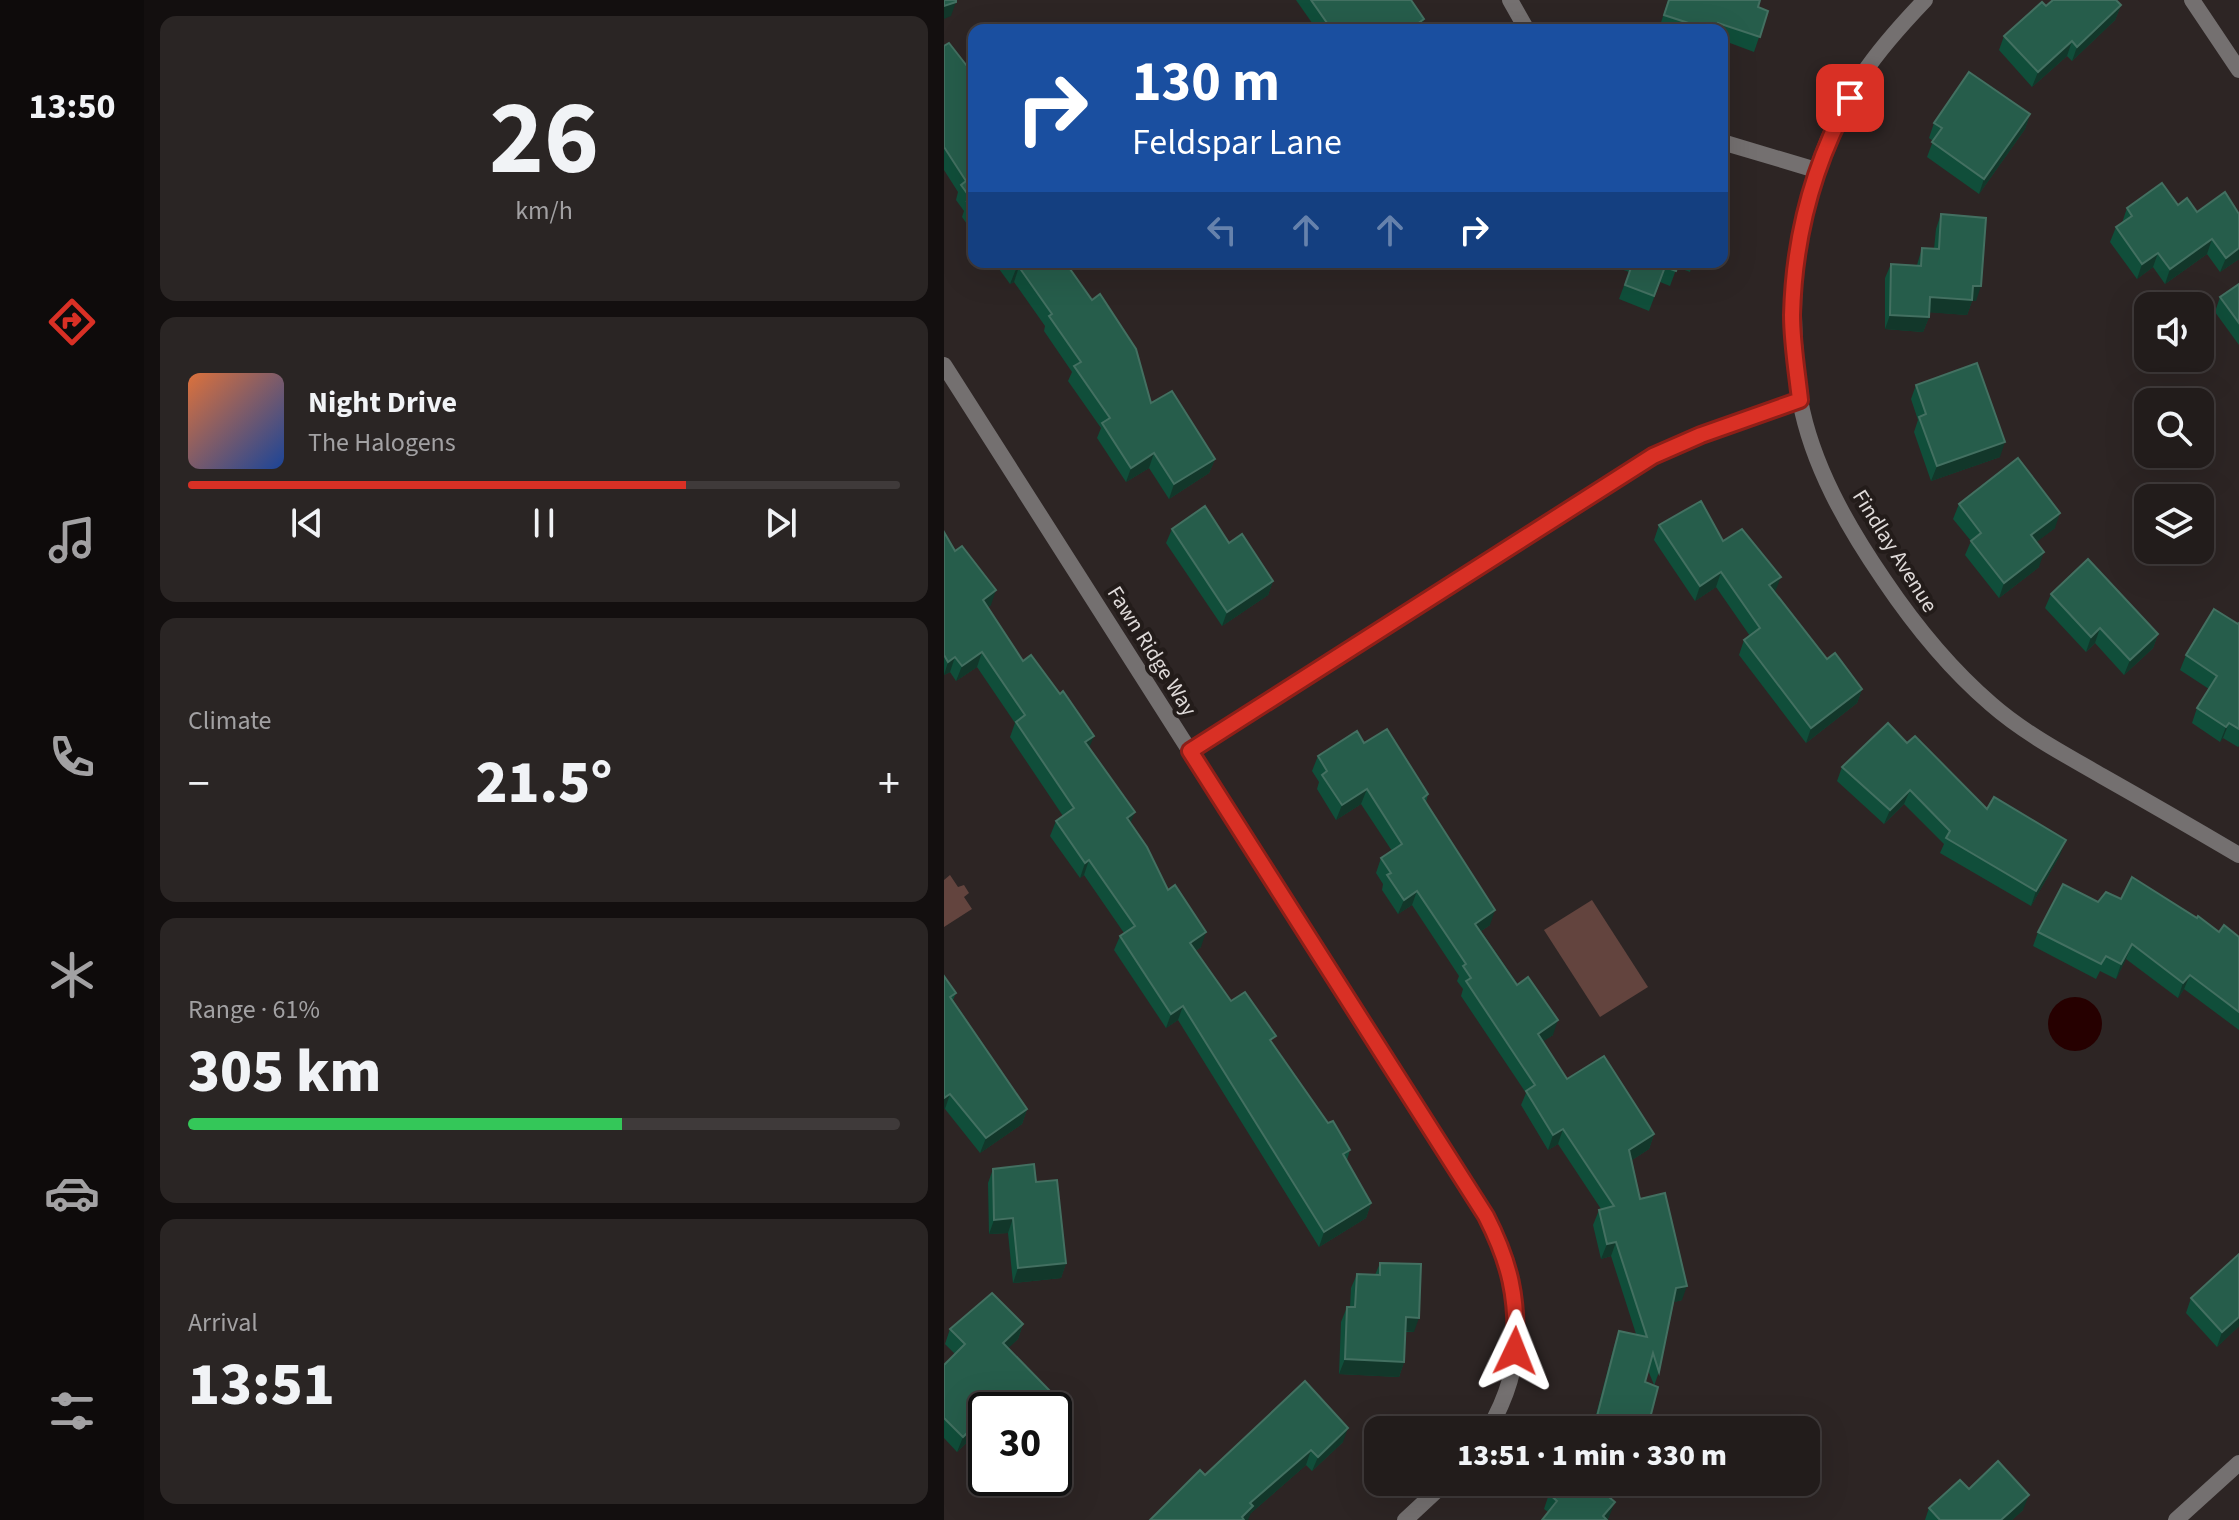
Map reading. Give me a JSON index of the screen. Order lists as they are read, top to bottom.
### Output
{
  "streets": {
    "street": ["Findlay Avenue", "Fawn Ridge Way"]
  },
  "page": {
    "tabs": "13:50",
    "tile": [
      ["26", "km/h"],
      "Climate",
      ["Range · 61%", "305 km"],
      ["Arrival", "13:51"]
    ],
    "turn": ["130 m", "Feldspar Lane"],
    "song": ["Night Drive", "The Halogens"],
    "heat": ["−", "21.5°", "+"],
    "limit": "30",
    "trip": "13:51 · 1 min · 330 m"
  }
}
